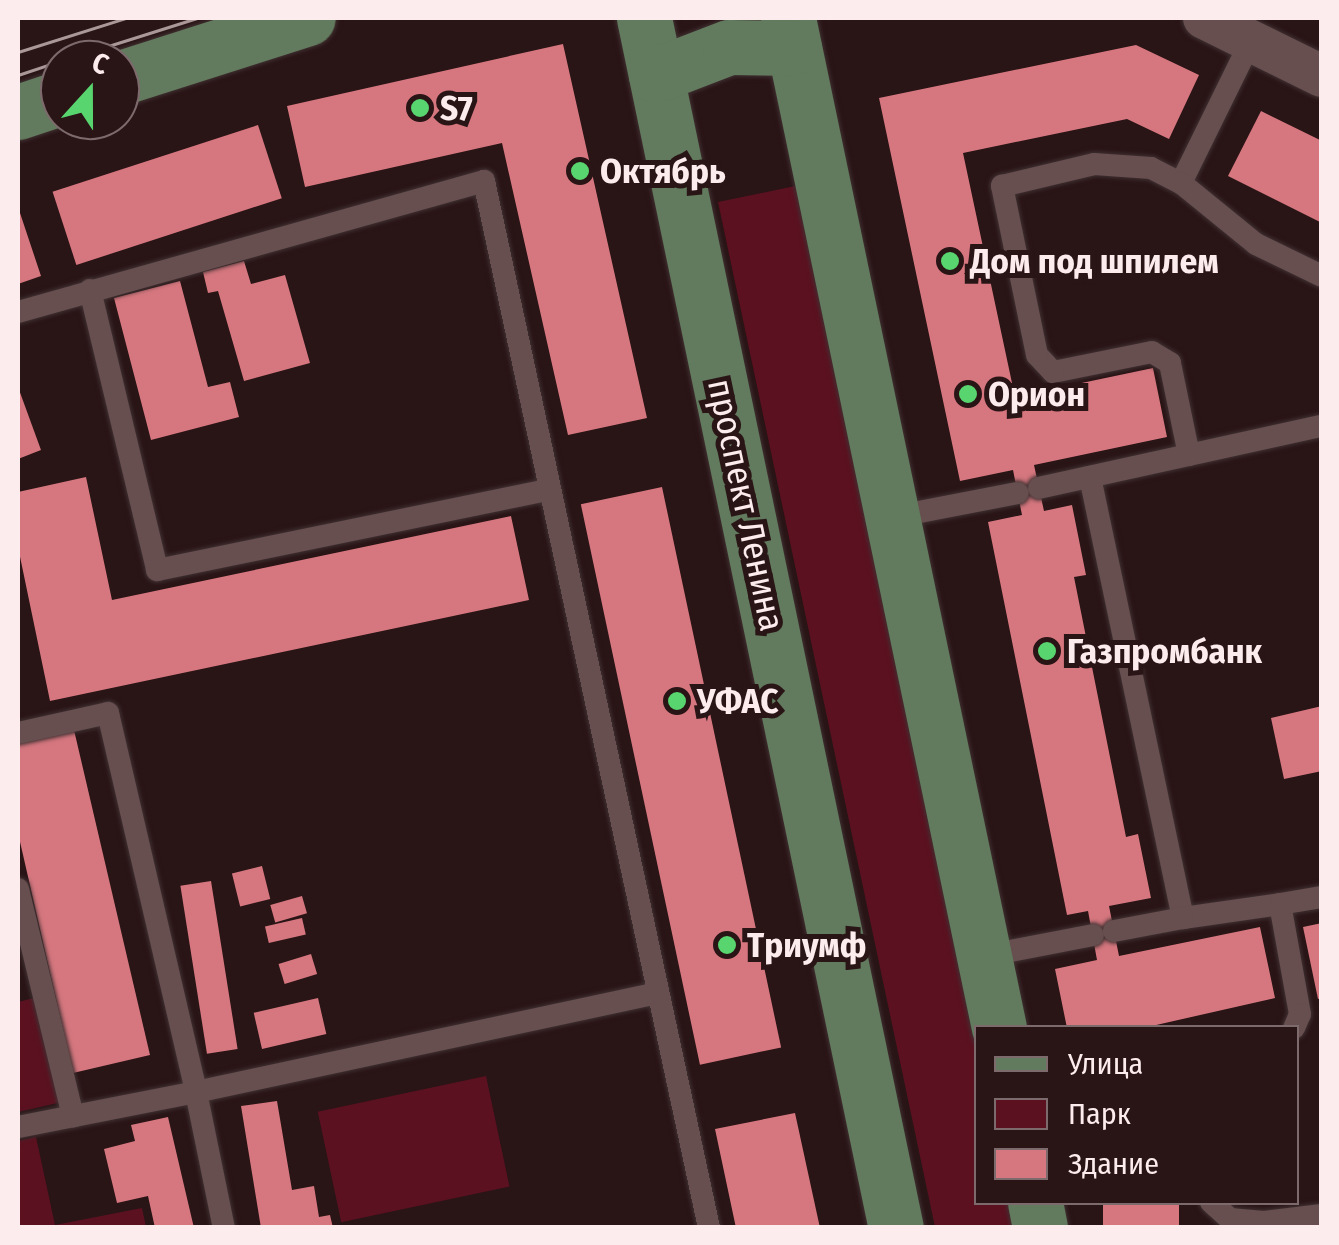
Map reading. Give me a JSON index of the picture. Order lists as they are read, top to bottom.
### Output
{
  "streets": {
    "main road": ["проспект Ленина"]
  },
  "places": [
    "S7",
    "Октябрь",
    "Дом под шпилем",
    "Орион",
    "Газпромбанк",
    "УФАС",
    "Триумф"
  ],
  "legend": ["Улица", "Парк", "Здание"],
  "north": "top"
}
